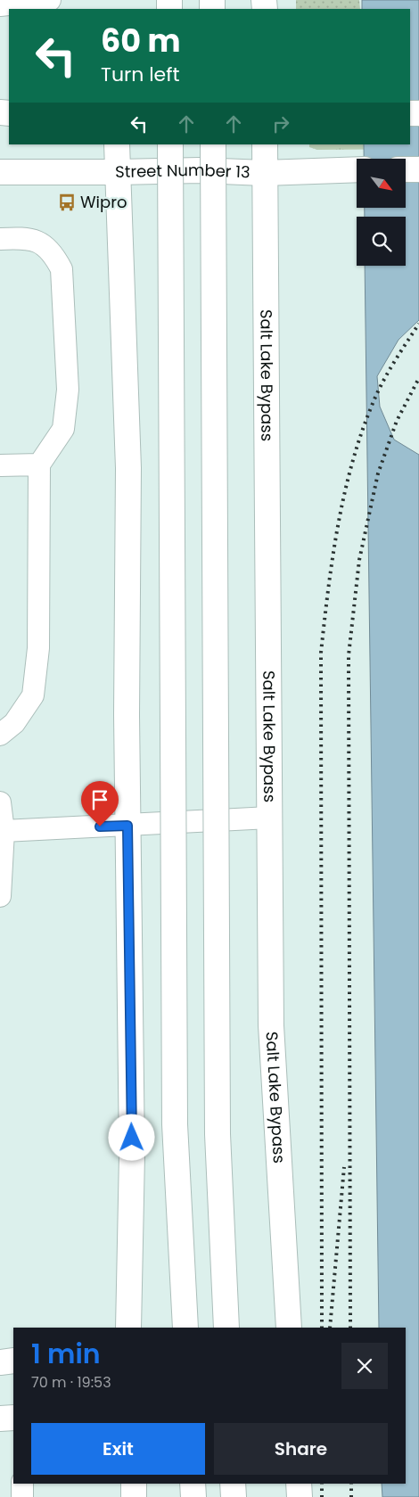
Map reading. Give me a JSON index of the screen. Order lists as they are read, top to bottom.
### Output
{
  "streets": {
    "main road": ["Street Number 13", "Salt Lake Bypass"]
  },
  "crossings": [
    ["Street Number 13", "Salt Lake Bypass"]
  ],
  "places": {
    "bus stop": ["Wipro"]
  },
  "north": "bottom right",
  "page": {
    "turn": ["60 m", "Turn left"],
    "heading": ["1 min", "70 m · 19:53"],
    "buttons": ["Exit", "Share"]
  }
}
